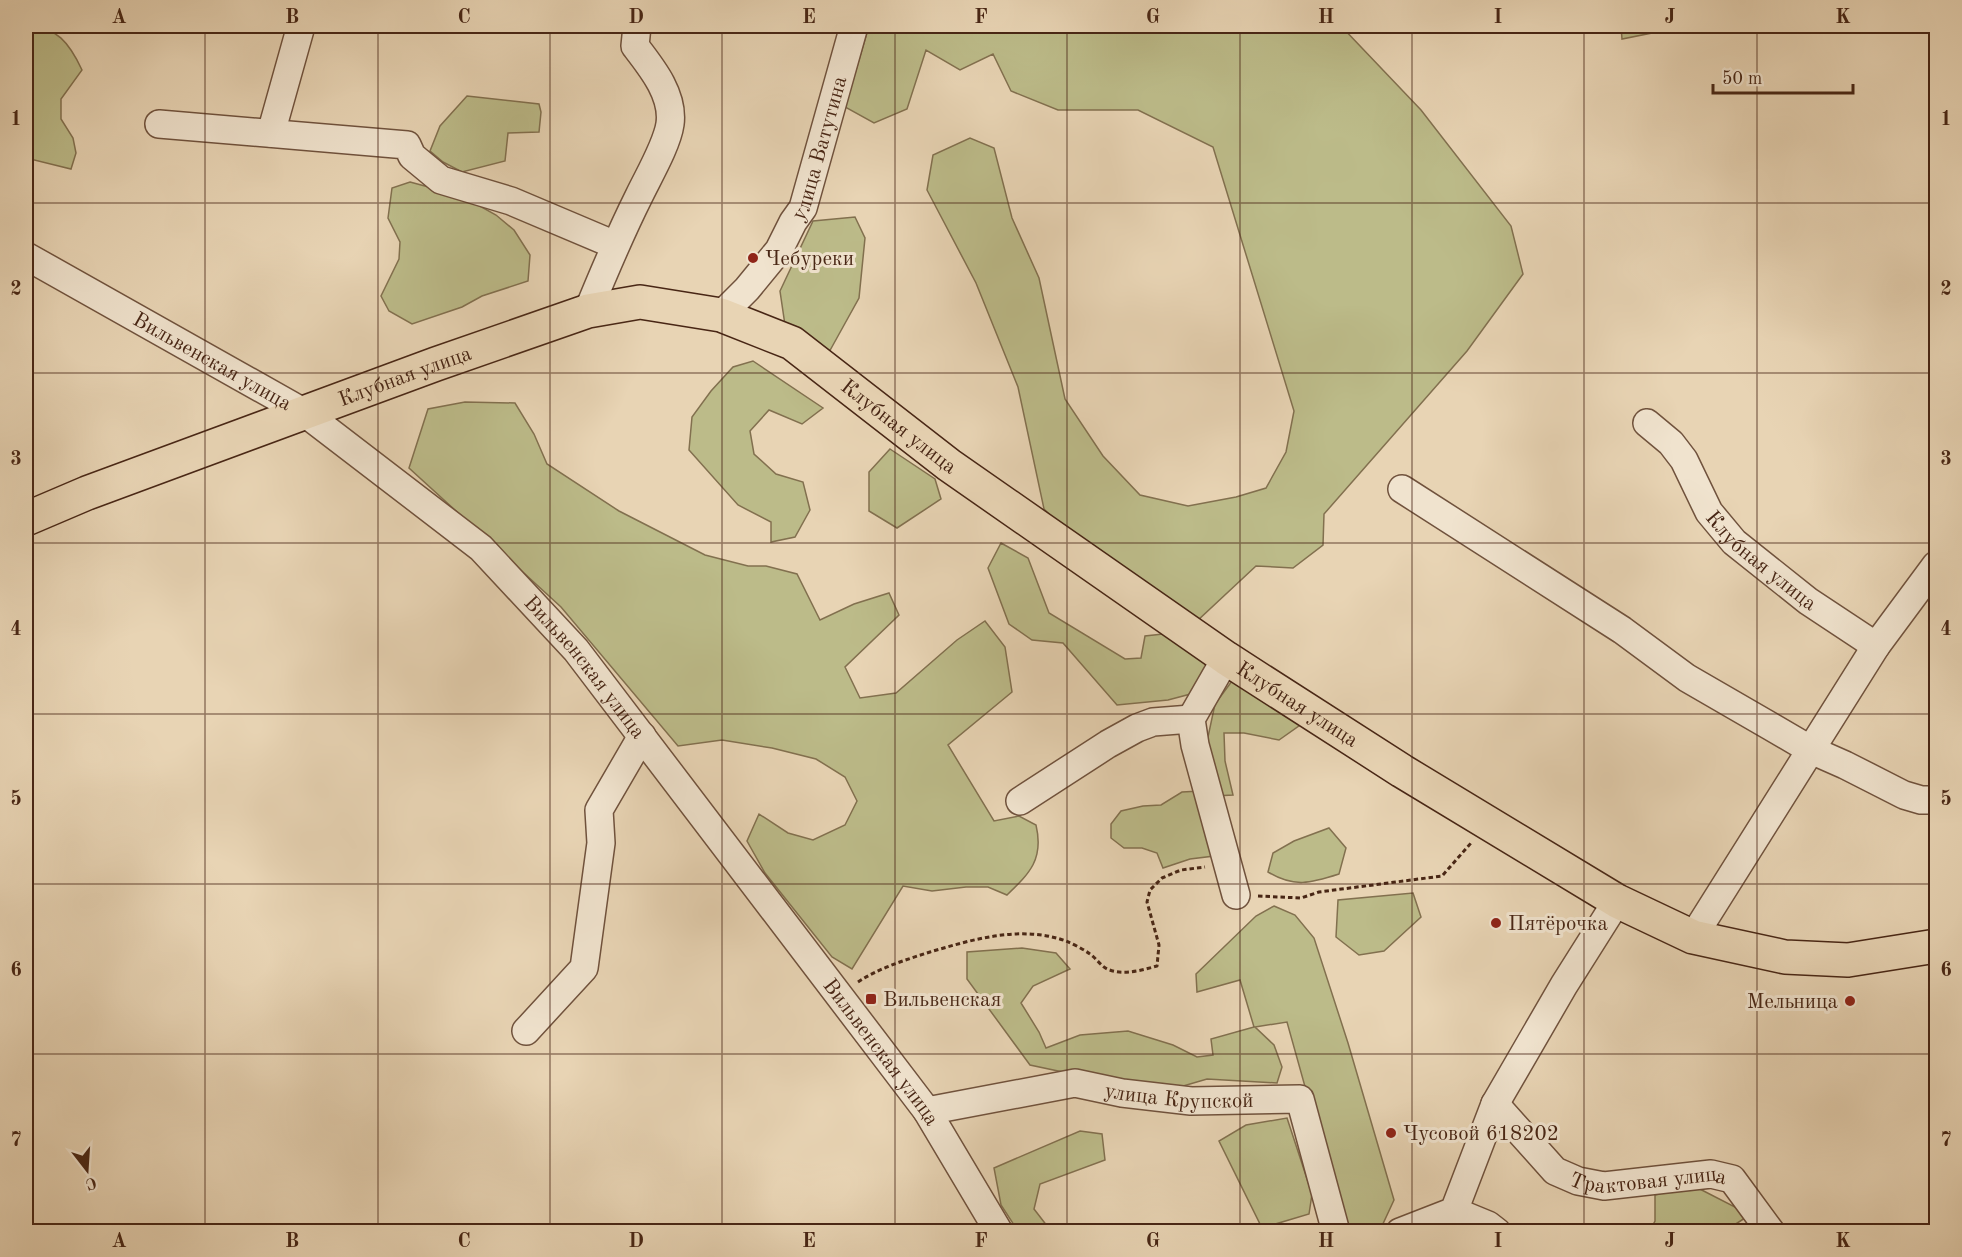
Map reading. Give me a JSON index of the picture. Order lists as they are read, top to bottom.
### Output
{
  "streets": {
    "main road": ["Клубная улица"],
    "street": [
      "улица Ватутина",
      "Вильвенская улица",
      "улица Крупской",
      "Трактовая улица"
    ]
  },
  "crossings": [
    ["улица Ватутина", "Клубная улица"],
    ["Вильвенская улица", "Клубная улица"],
    ["Вильвенская улица", "улица Крупской"]
  ],
  "places": {
    "other": [
      "Чебуреки",
      "Пятёрочка",
      "Мельница",
      "Чусовой 618202"
    ],
    "transit": ["Вильвенская"]
  },
  "scale_bar": "50 m",
  "north": "bottom",
  "grid": {
    "columns": [
      "A",
      "B",
      "C",
      "D",
      "E",
      "F",
      "G",
      "H",
      "I",
      "J",
      "K"
    ],
    "rows": [
      "1",
      "2",
      "3",
      "4",
      "5",
      "6",
      "7"
    ]
  }
}
